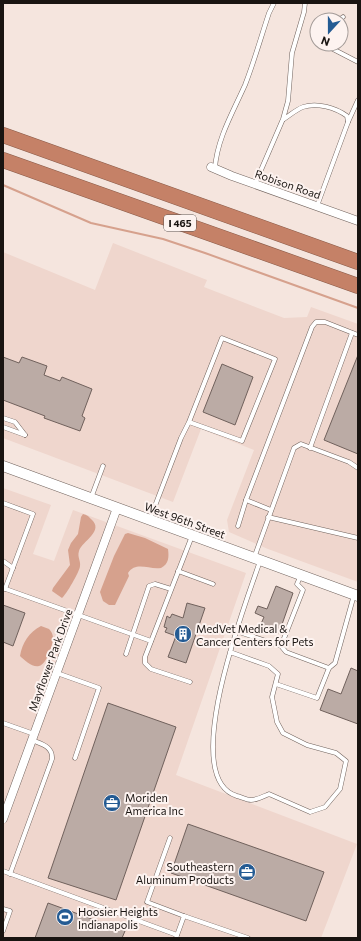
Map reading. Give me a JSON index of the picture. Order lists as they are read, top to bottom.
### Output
{
  "streets": {
    "highway": ["I 465"],
    "street": ["Robison Road", "West 96th Street", "Mayflower Park Drive"]
  },
  "crossings": [
    ["West 96th Street", "Mayflower Park Drive"]
  ],
  "places": {
    "building": ["MedVet Medical & Cancer Centers for Pets"],
    "office": ["Moriden America Inc", "Southeastern Aluminum Products"],
    "sports": ["Hoosier Heights Indianapolis"]
  },
  "north": "bottom"
}
